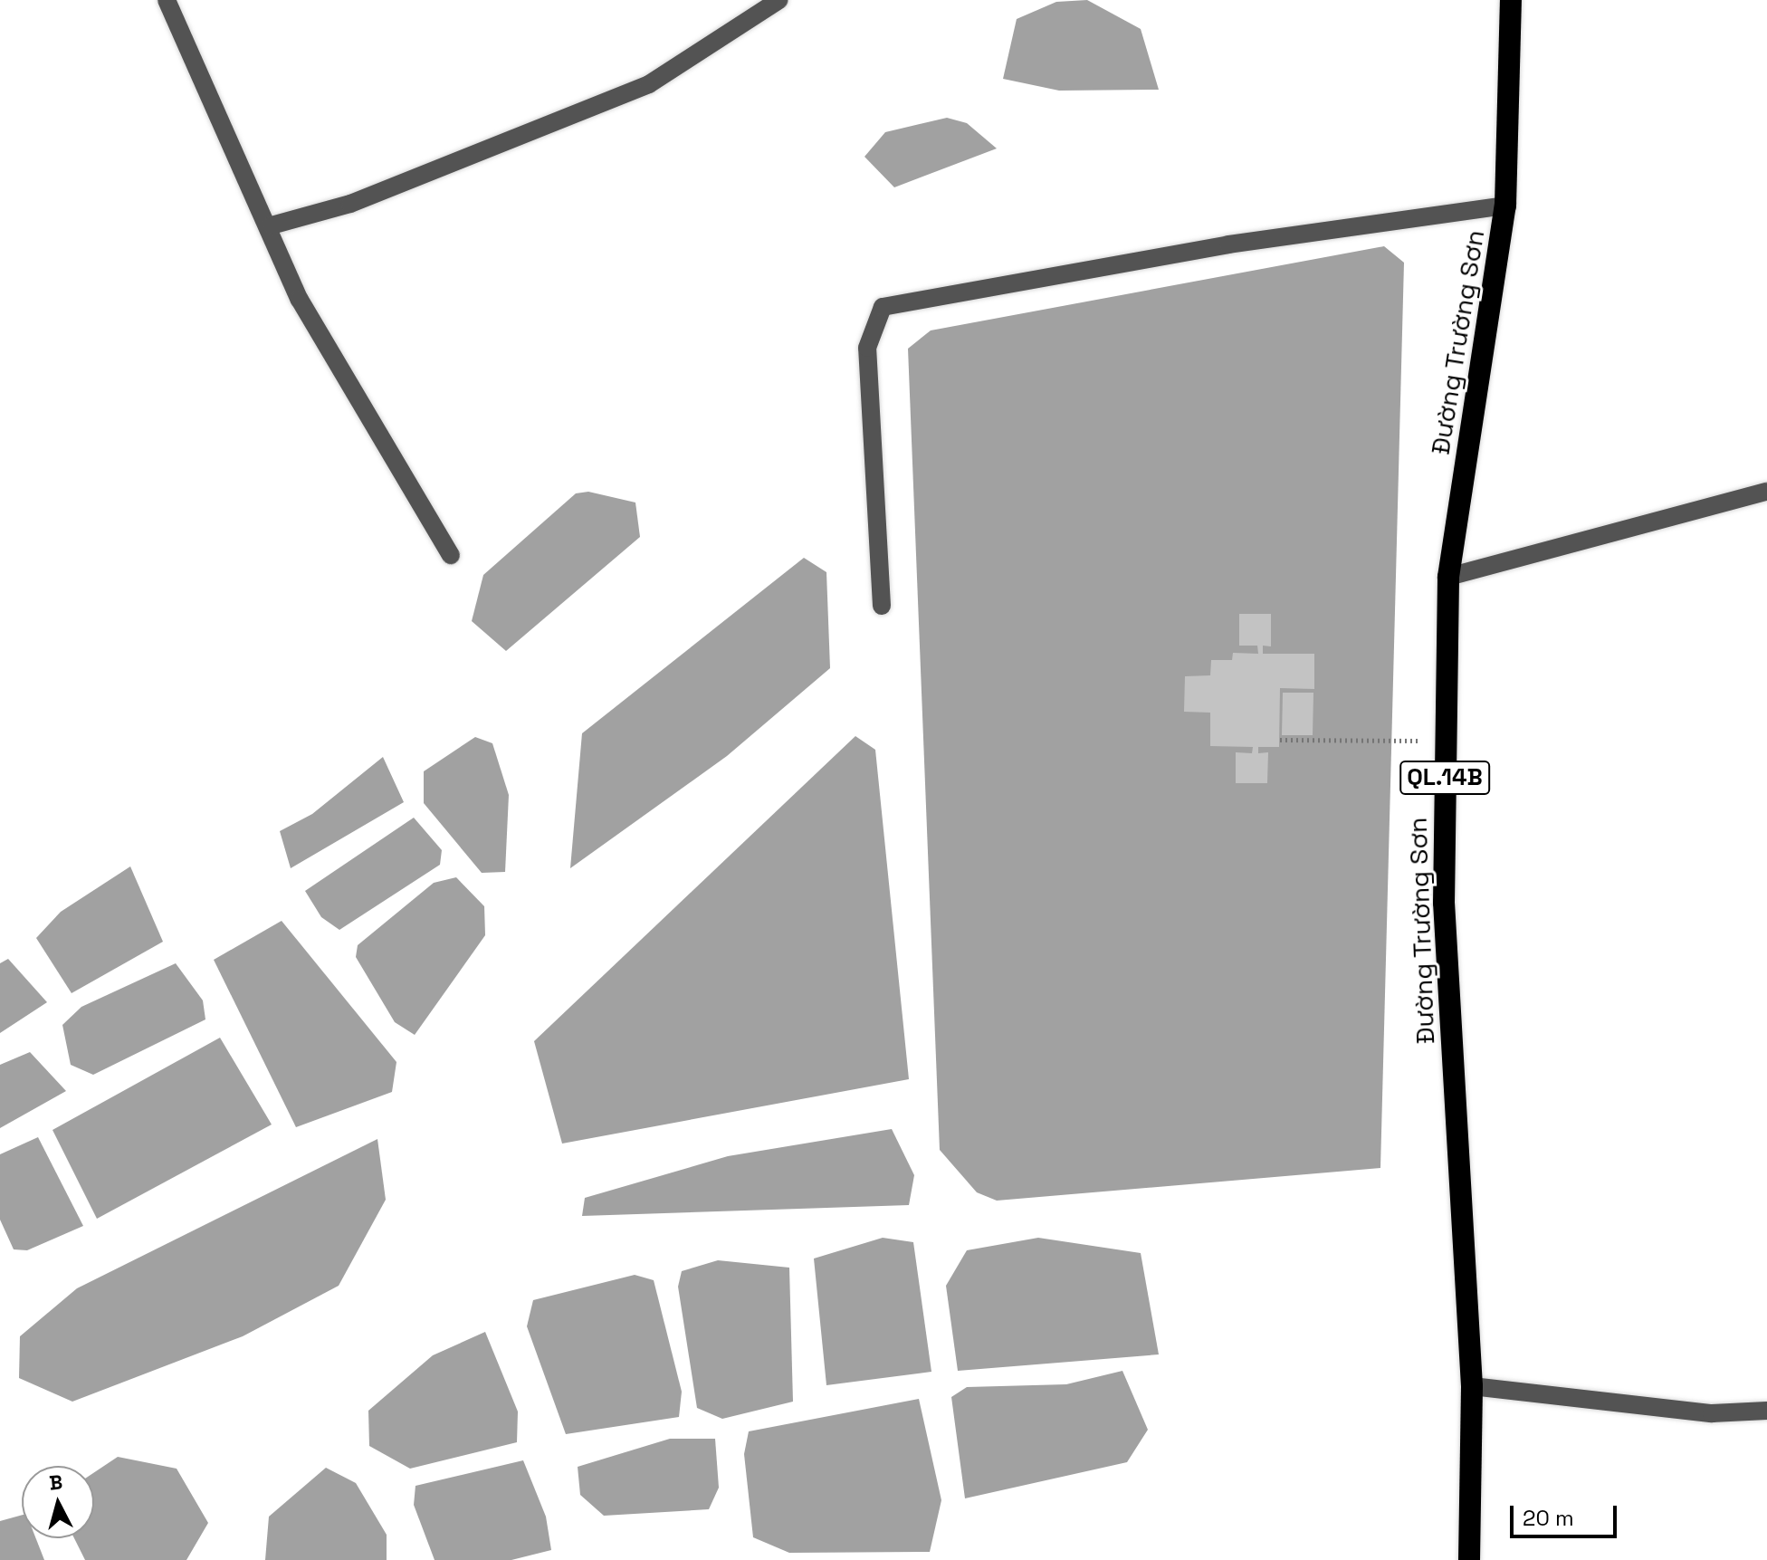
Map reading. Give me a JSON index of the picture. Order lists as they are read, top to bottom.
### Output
{
  "streets": {
    "highway": ["Đường Trường Sơn", "QL.14B"]
  },
  "scale_bar": "20 m",
  "north": "top"
}
